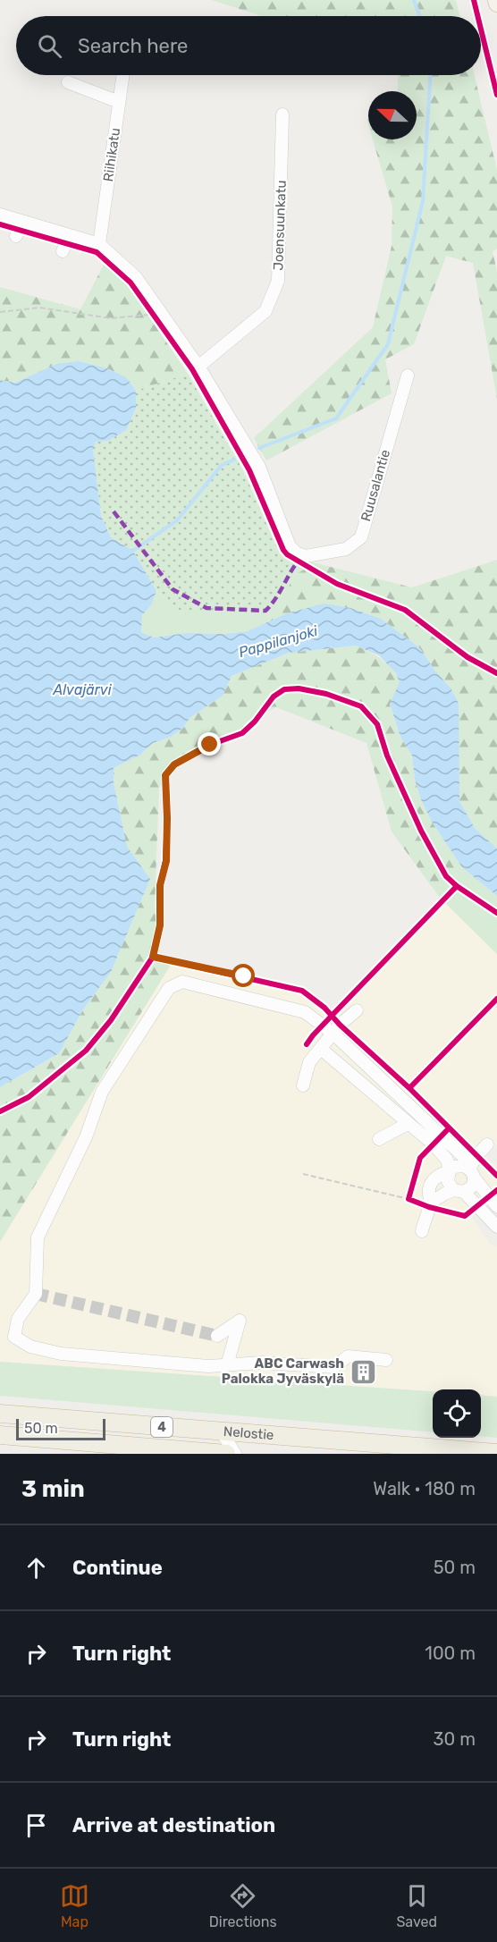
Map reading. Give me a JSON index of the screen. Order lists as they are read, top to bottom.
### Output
{
  "streets": {
    "highway": ["4", "Nelostie"],
    "street": ["Riihikatu", "Joensuunkatu", "Ruusalantie"]
  },
  "crossings": [
    ["Riihikatu", "Ruusalantie"],
    ["Joensuunkatu", "Ruusalantie"]
  ],
  "water": ["Pappilanjoki", "Alvajärvi"],
  "places": {
    "building": ["ABC Carwash Palokka Jyväskylä"]
  },
  "scale_bar": "50 m",
  "north": "left",
  "page": {
    "search": "Search here",
    "scale": "50 m",
    "heading": ["3 min", "Walk · 180 m"],
    "list": [
      ["Continue", "50 m"],
      ["Turn right", "100 m"],
      ["Turn right", "30 m"],
      "Arrive at destination"
    ],
    "nav": ["Map", "Directions", "Saved"]
  }
}
